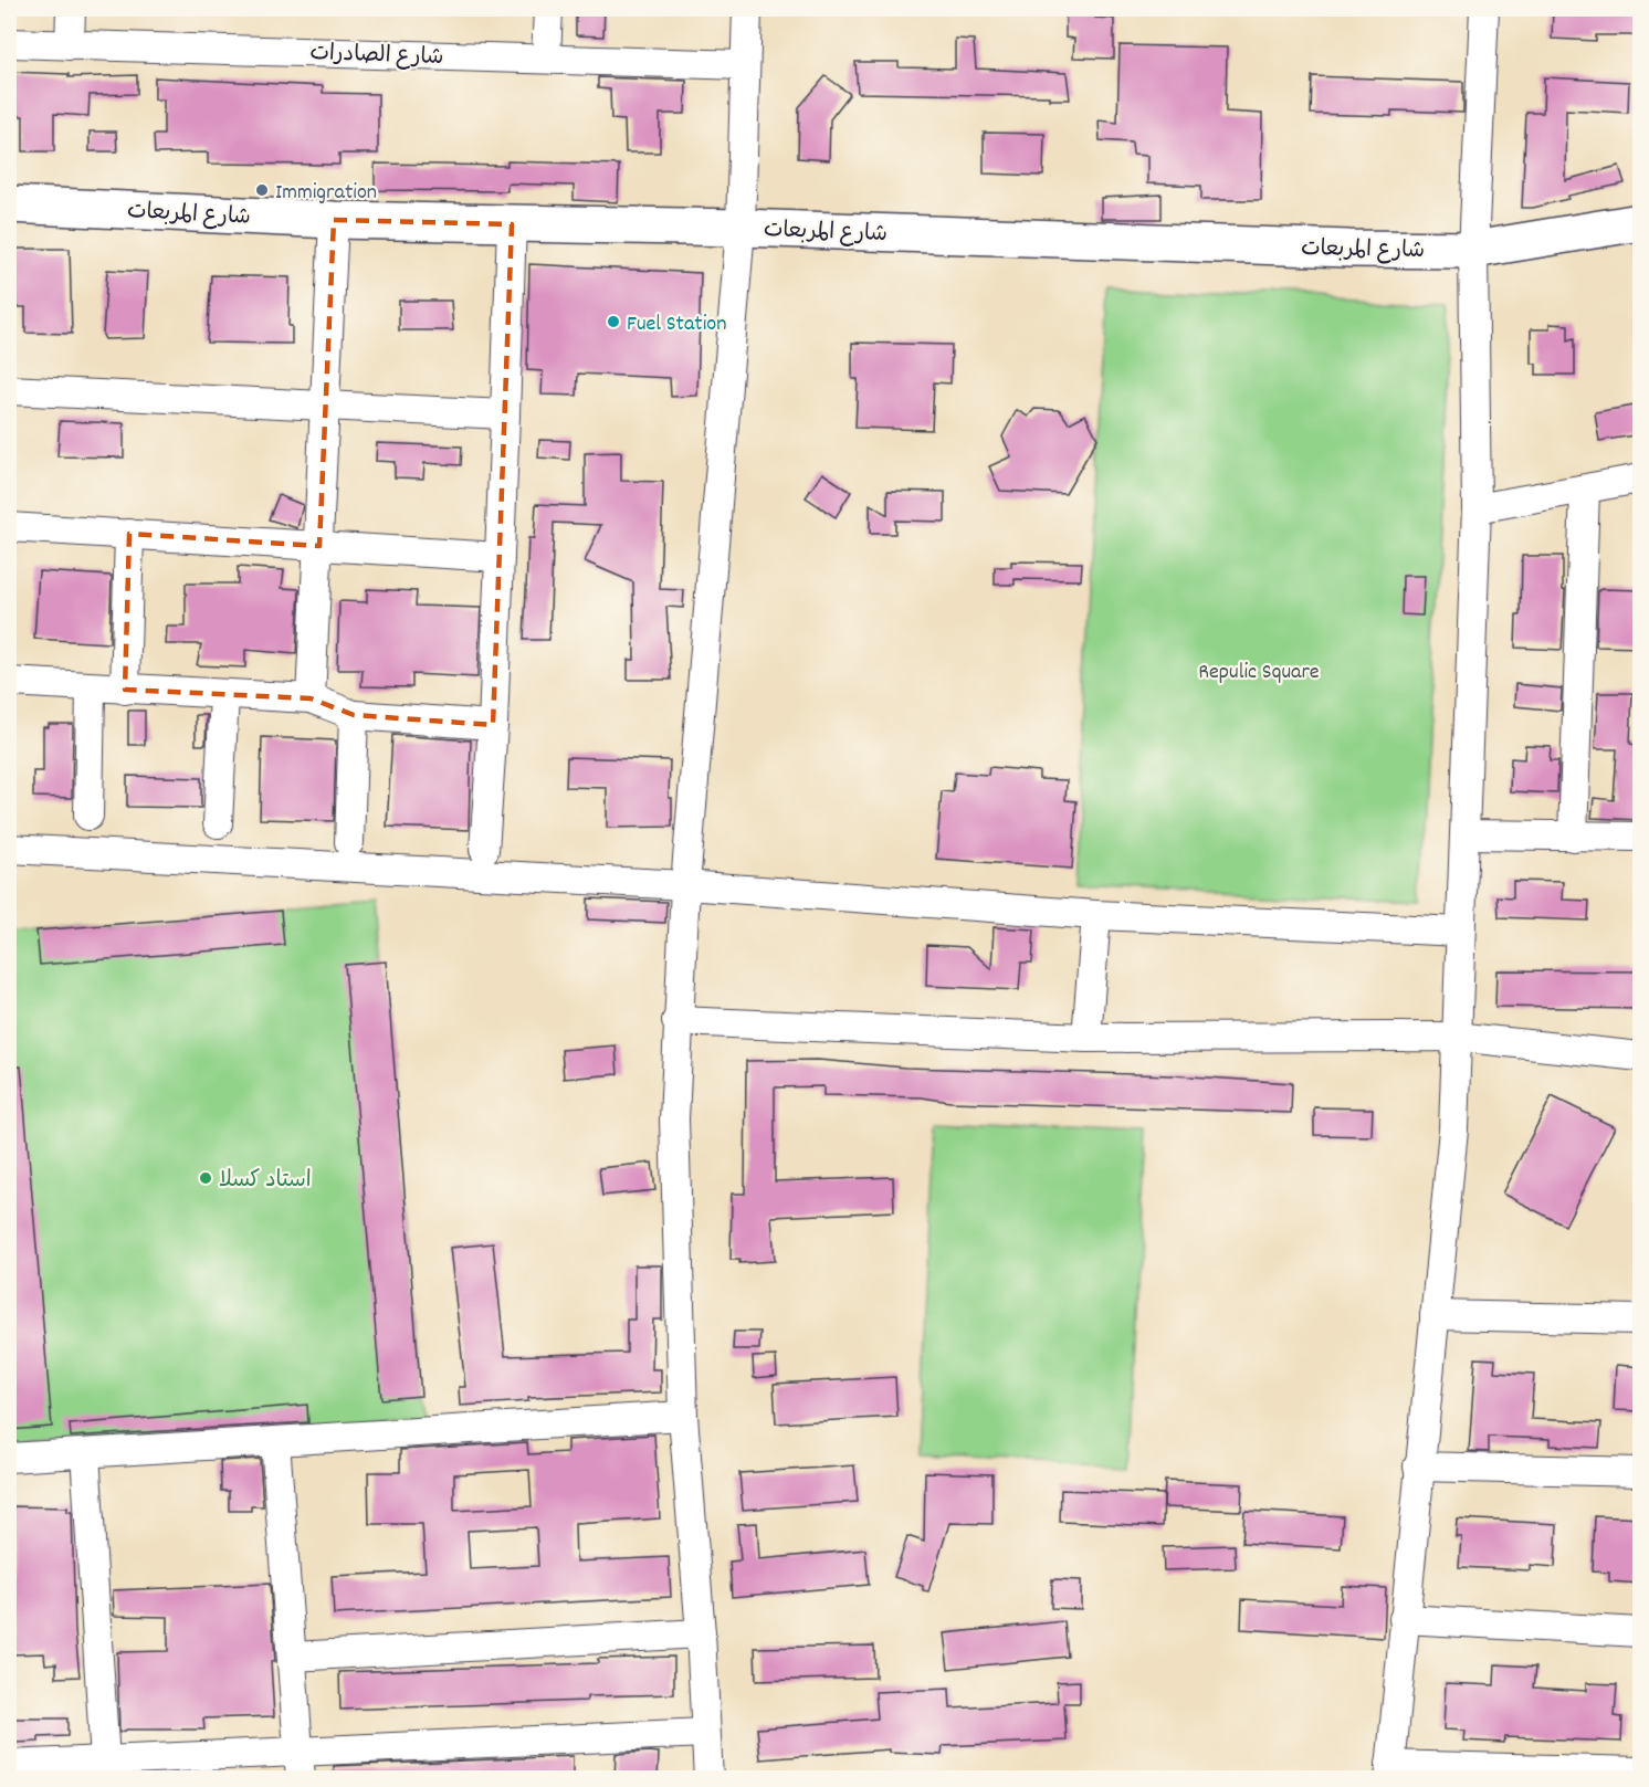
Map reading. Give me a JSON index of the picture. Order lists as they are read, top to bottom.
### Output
{
  "streets": {
    "main road": ["شارع المربعات"],
    "street": ["شارع الصادرات"]
  },
  "parks": ["Repulic Square"],
  "places": ["Immigration", "Fuel Station", "استاد كسلا"]
}
